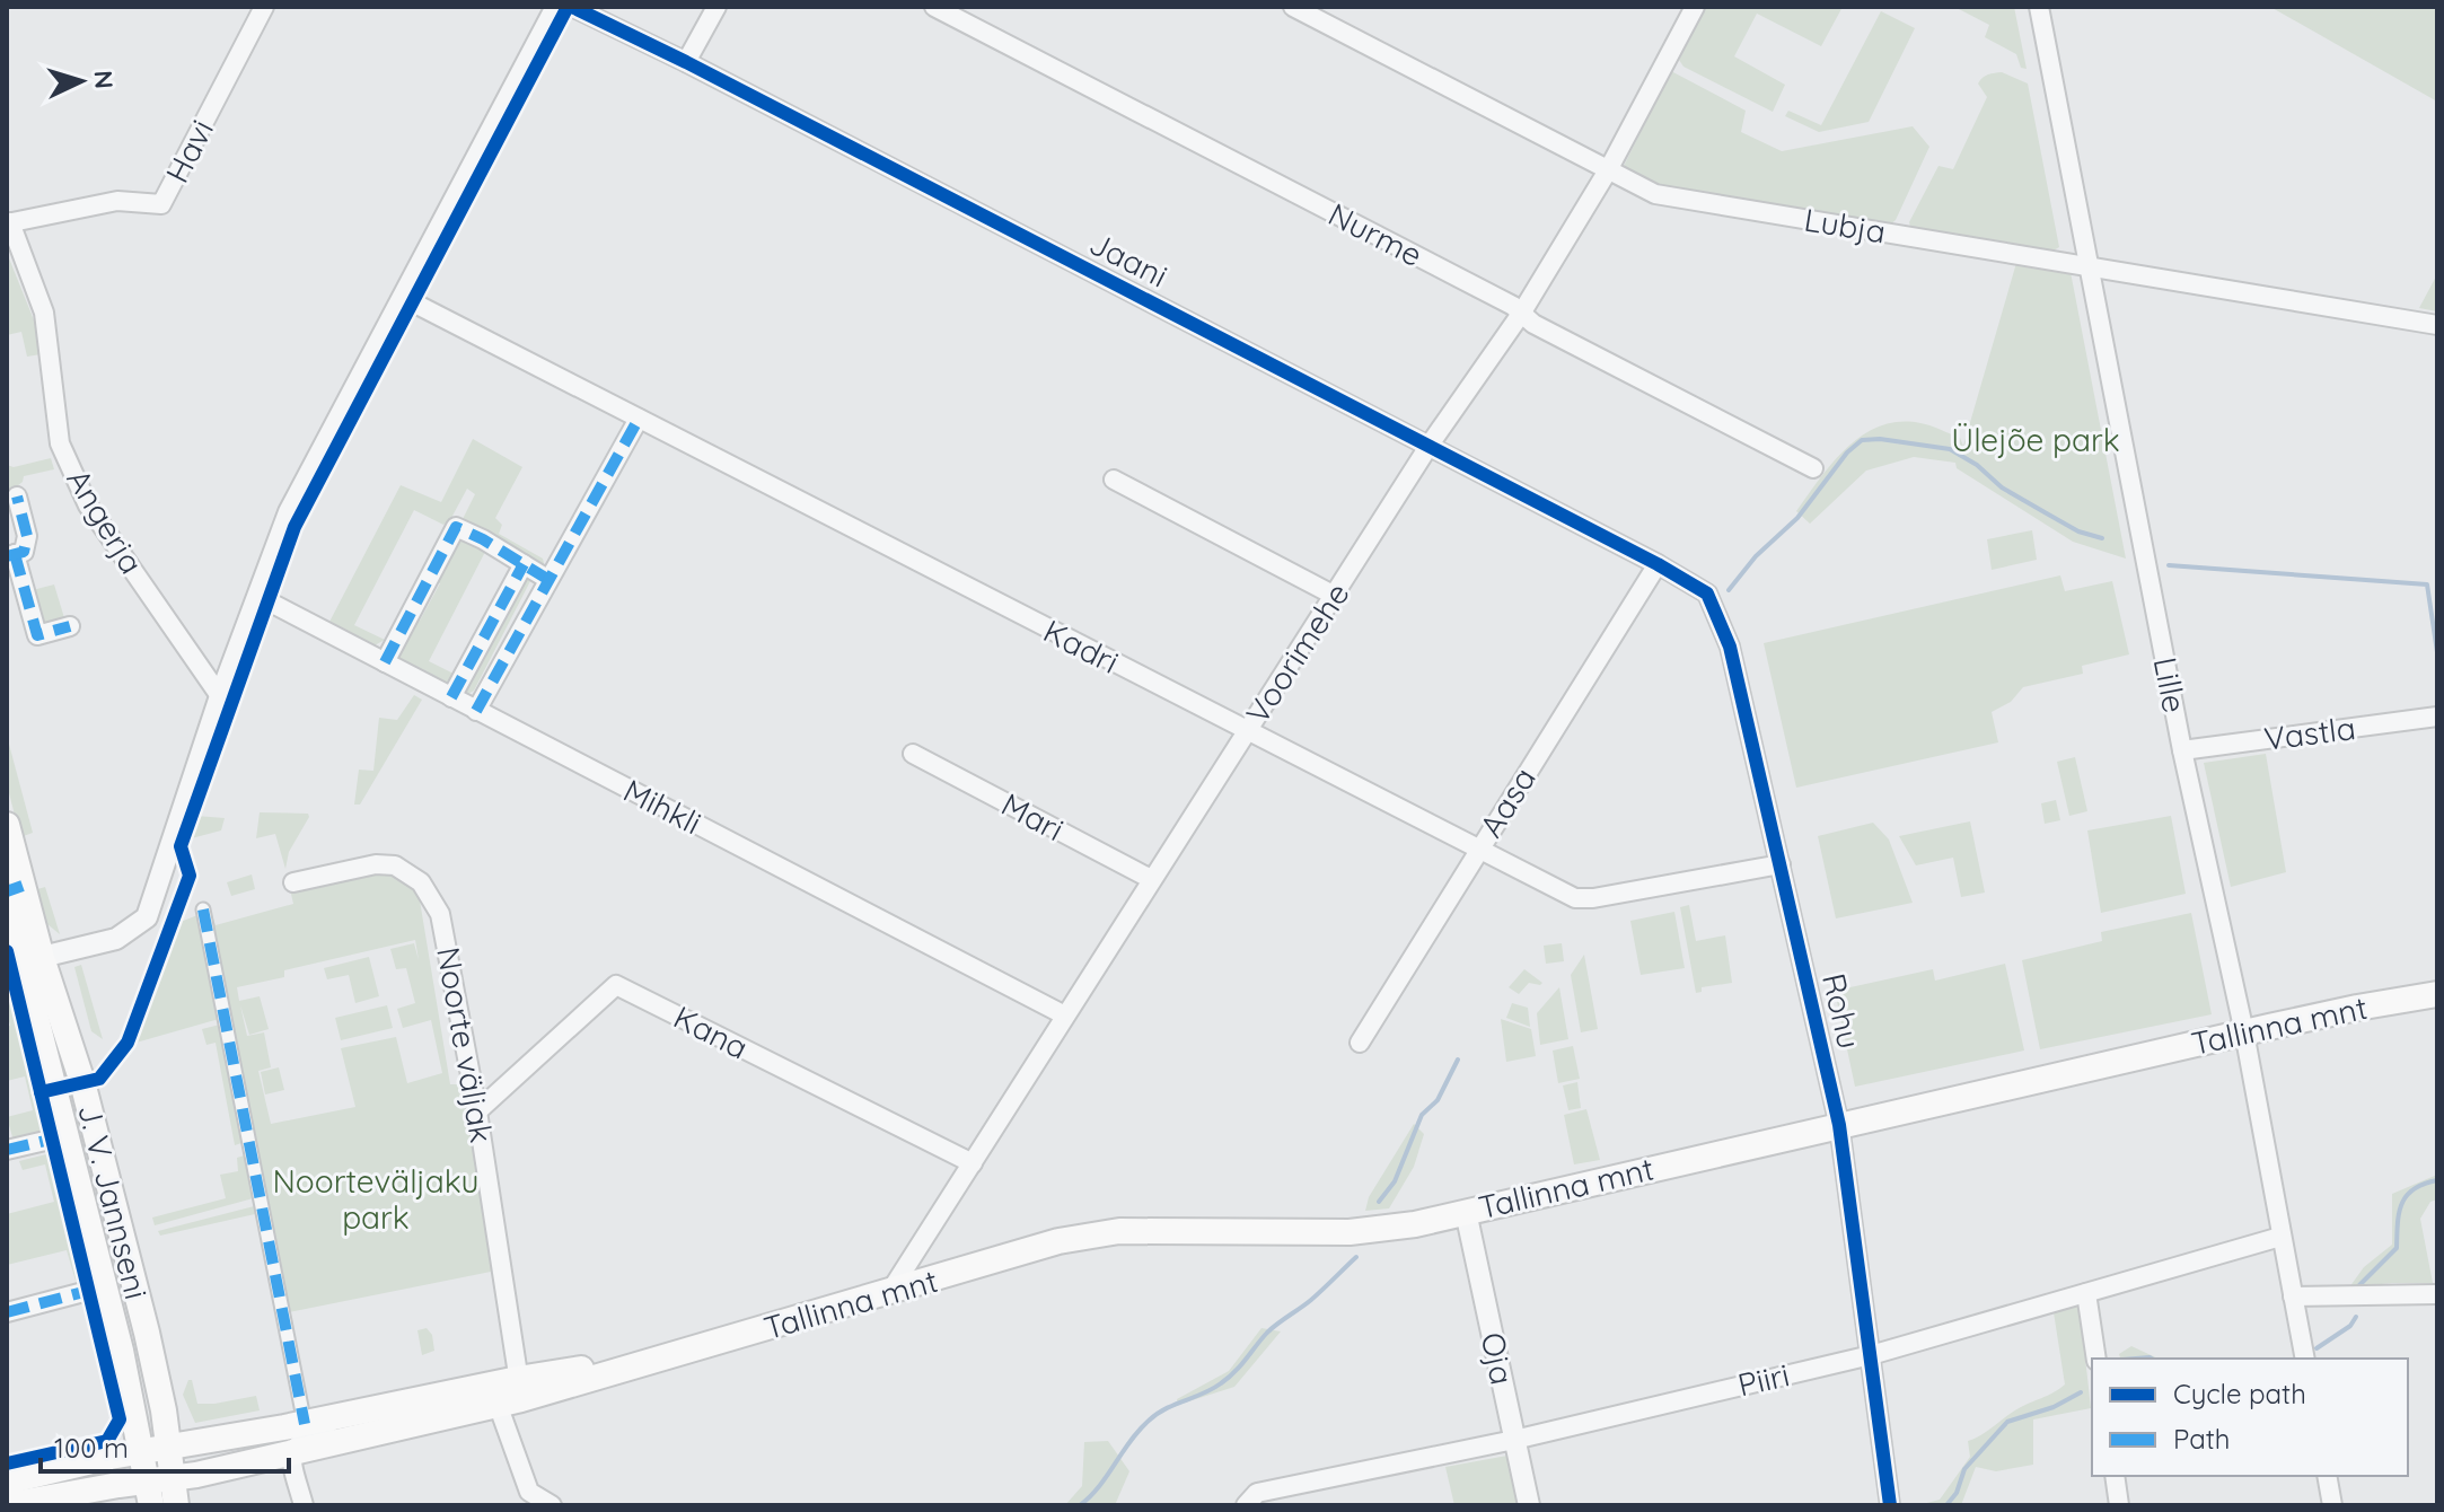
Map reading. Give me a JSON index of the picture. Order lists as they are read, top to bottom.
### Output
{
  "streets": {
    "main road": ["Tallinna mnt", "J. V. Jannseni"],
    "street": [
      "Havi",
      "Lubja",
      "Nurme",
      "Jaani",
      "Angerja",
      "Kadri",
      "Voorimehe",
      "Lille",
      "Vastla",
      "Aasa",
      "Mihkli",
      "Mari",
      "Rohu",
      "Kana",
      "Noorte väljak",
      "Oja",
      "Piiri"
    ]
  },
  "crossings": [
    ["Havi", "Angerja"],
    ["Lubja", "Voorimehe"],
    ["Lubja", "Lille"],
    ["Nurme", "Voorimehe"],
    ["Jaani", "Voorimehe"],
    ["Jaani", "Aasa"],
    ["Jaani", "Rohu"],
    ["Kadri", "Voorimehe"],
    ["Kadri", "Aasa"],
    ["Kadri", "Rohu"],
    ["Voorimehe", "Mihkli"],
    ["Voorimehe", "Mari"],
    ["Voorimehe", "Tallinna mnt"],
    ["Voorimehe", "Kana"],
    ["Lille", "Vastla"],
    ["Lille", "Tallinna mnt"],
    ["Lille", "Piiri"],
    ["Aasa", "Rohu"],
    ["Rohu", "Tallinna mnt"],
    ["Rohu", "Piiri"],
    ["Tallinna mnt", "Noorte väljak"],
    ["Tallinna mnt", "J. V. Jannseni"],
    ["Tallinna mnt", "Oja"],
    ["Kana", "Noorte väljak"],
    ["Oja", "Piiri"]
  ],
  "parks": ["Ülejõe park", "Noorteväljaku park"],
  "legend": ["Cycle path", "Path"],
  "scale_bar": "100 m",
  "north": "right"
}
